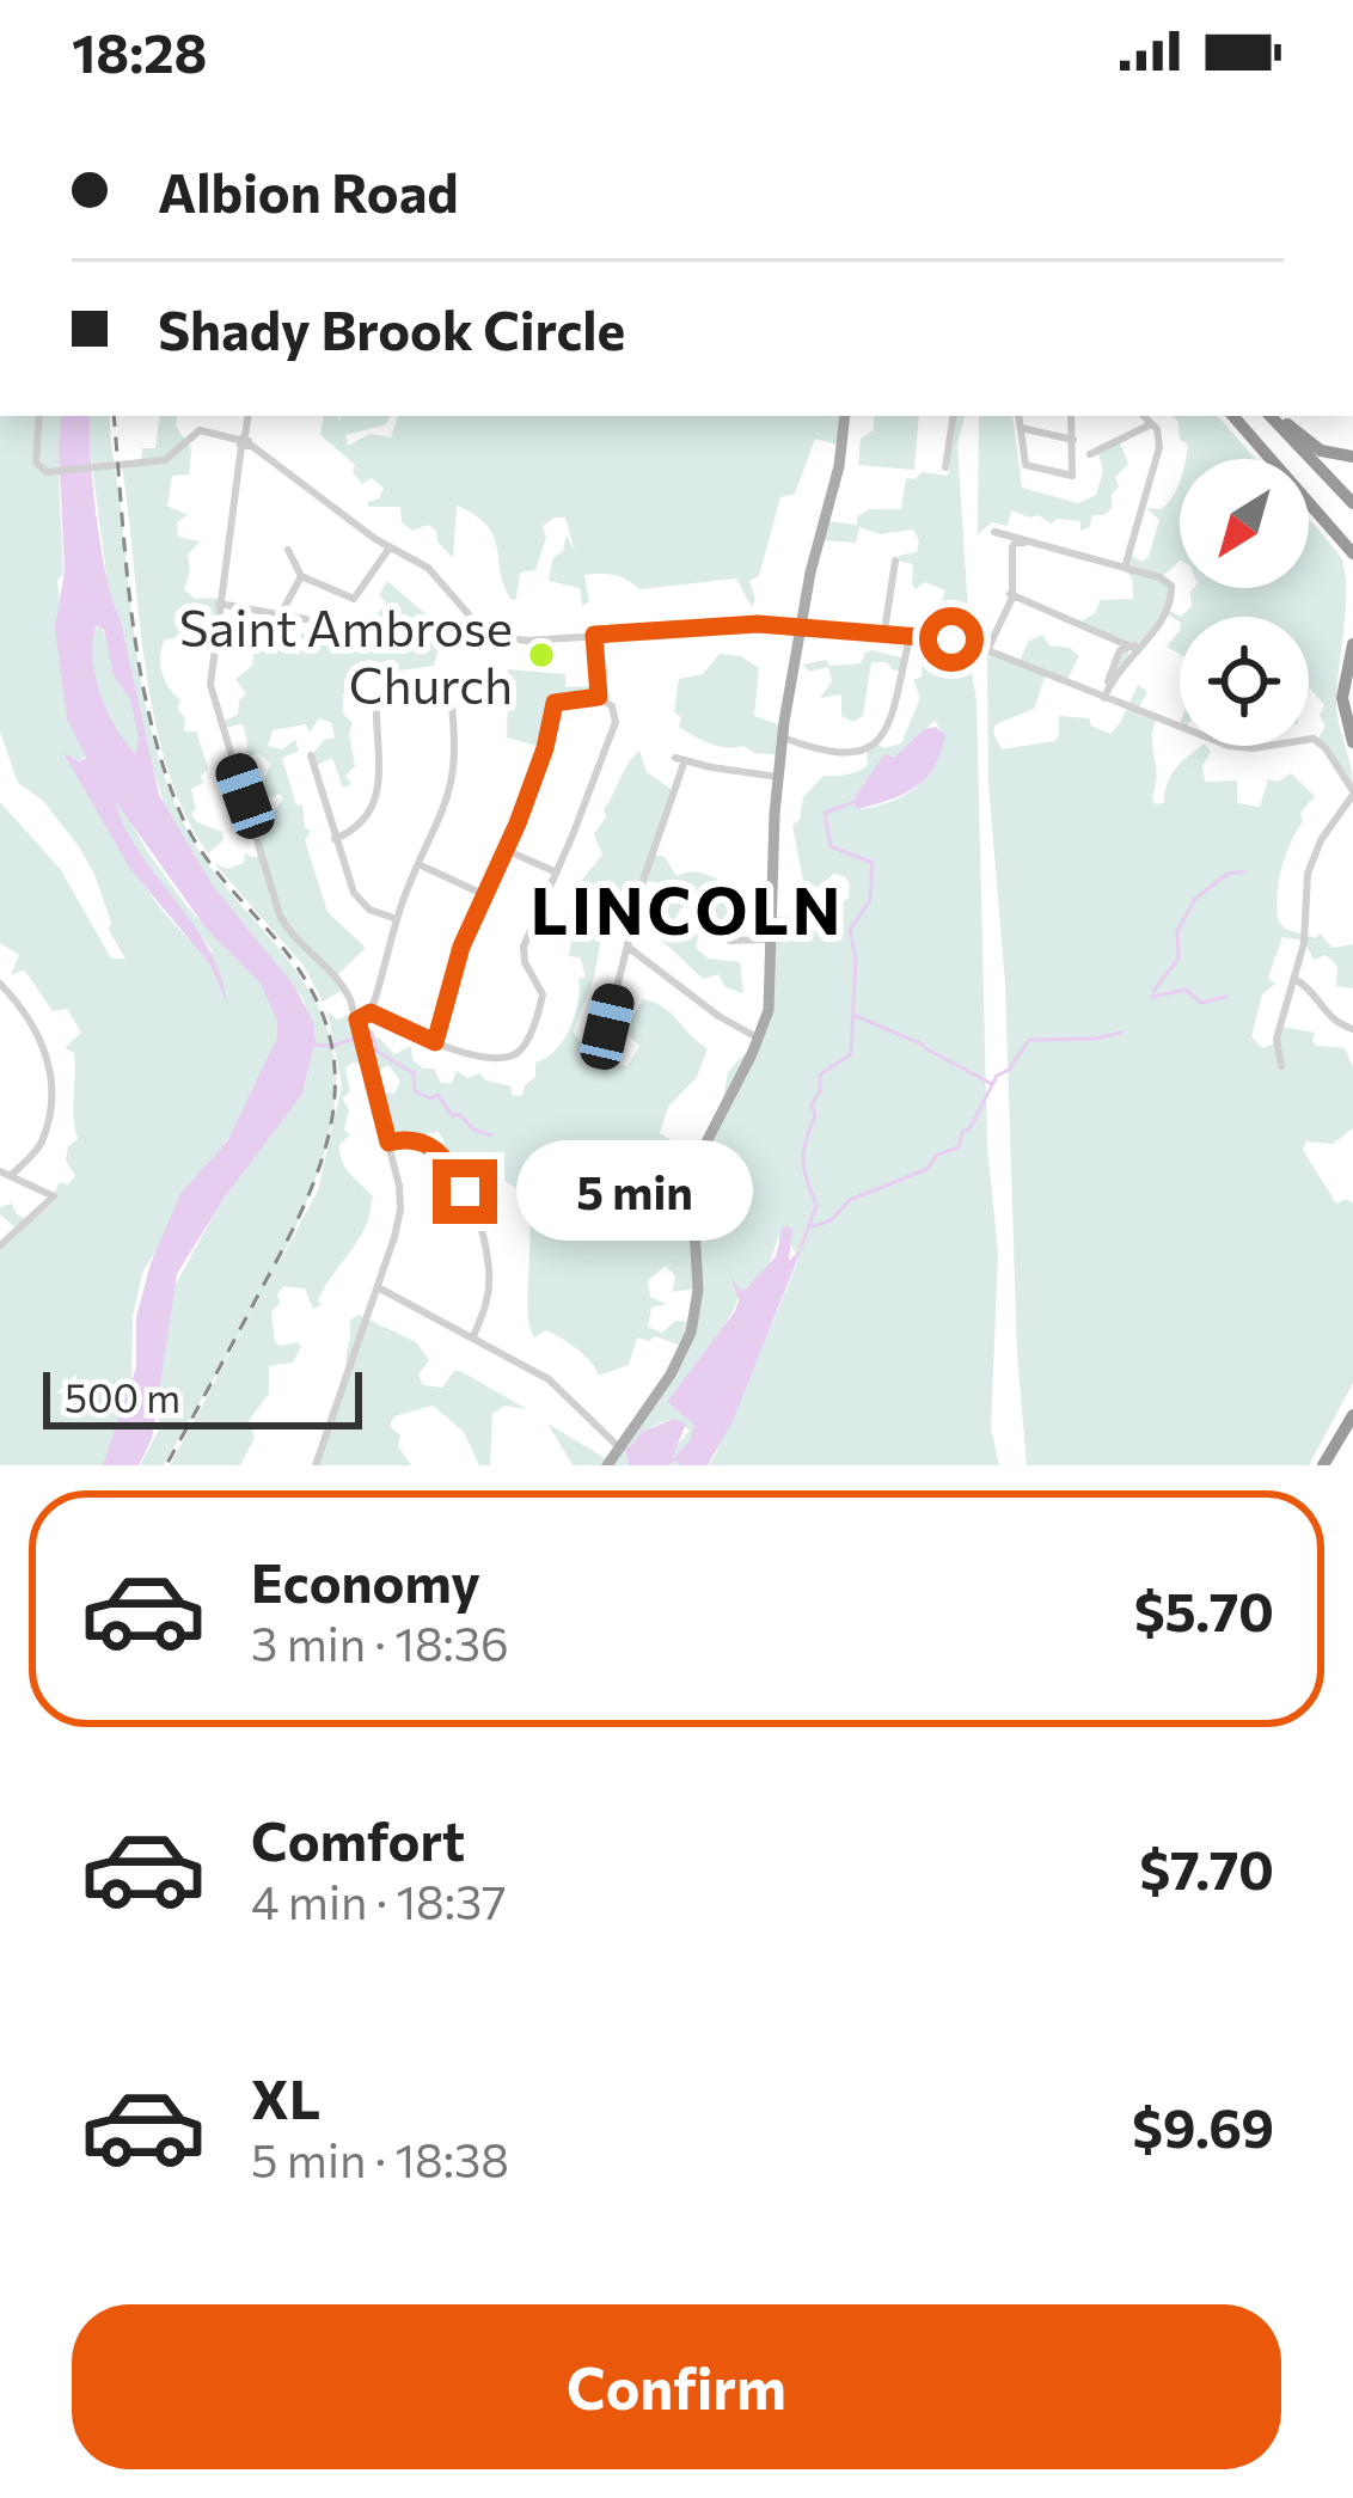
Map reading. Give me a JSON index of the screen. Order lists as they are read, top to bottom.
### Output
{
  "districts": ["LINCOLN"],
  "places": ["Saint Ambrose Church"],
  "scale_bar": "500 m",
  "north": "bottom left",
  "page": {
    "status": "18:28",
    "banner": ["Albion Road", "Shady Brook Circle"],
    "bubble": "5 min",
    "scale": "500 m",
    "list": [
      {
        "name": "Economy",
        "note": "3 min · 18:36",
        "value": "$5.70"
      },
      {
        "name": "Comfort",
        "note": "4 min · 18:37",
        "value": "$7.70"
      },
      {
        "name": "XL",
        "note": "5 min · 18:38",
        "value": "$9.69"
      }
    ],
    "buttons": "Confirm"
  }
}
